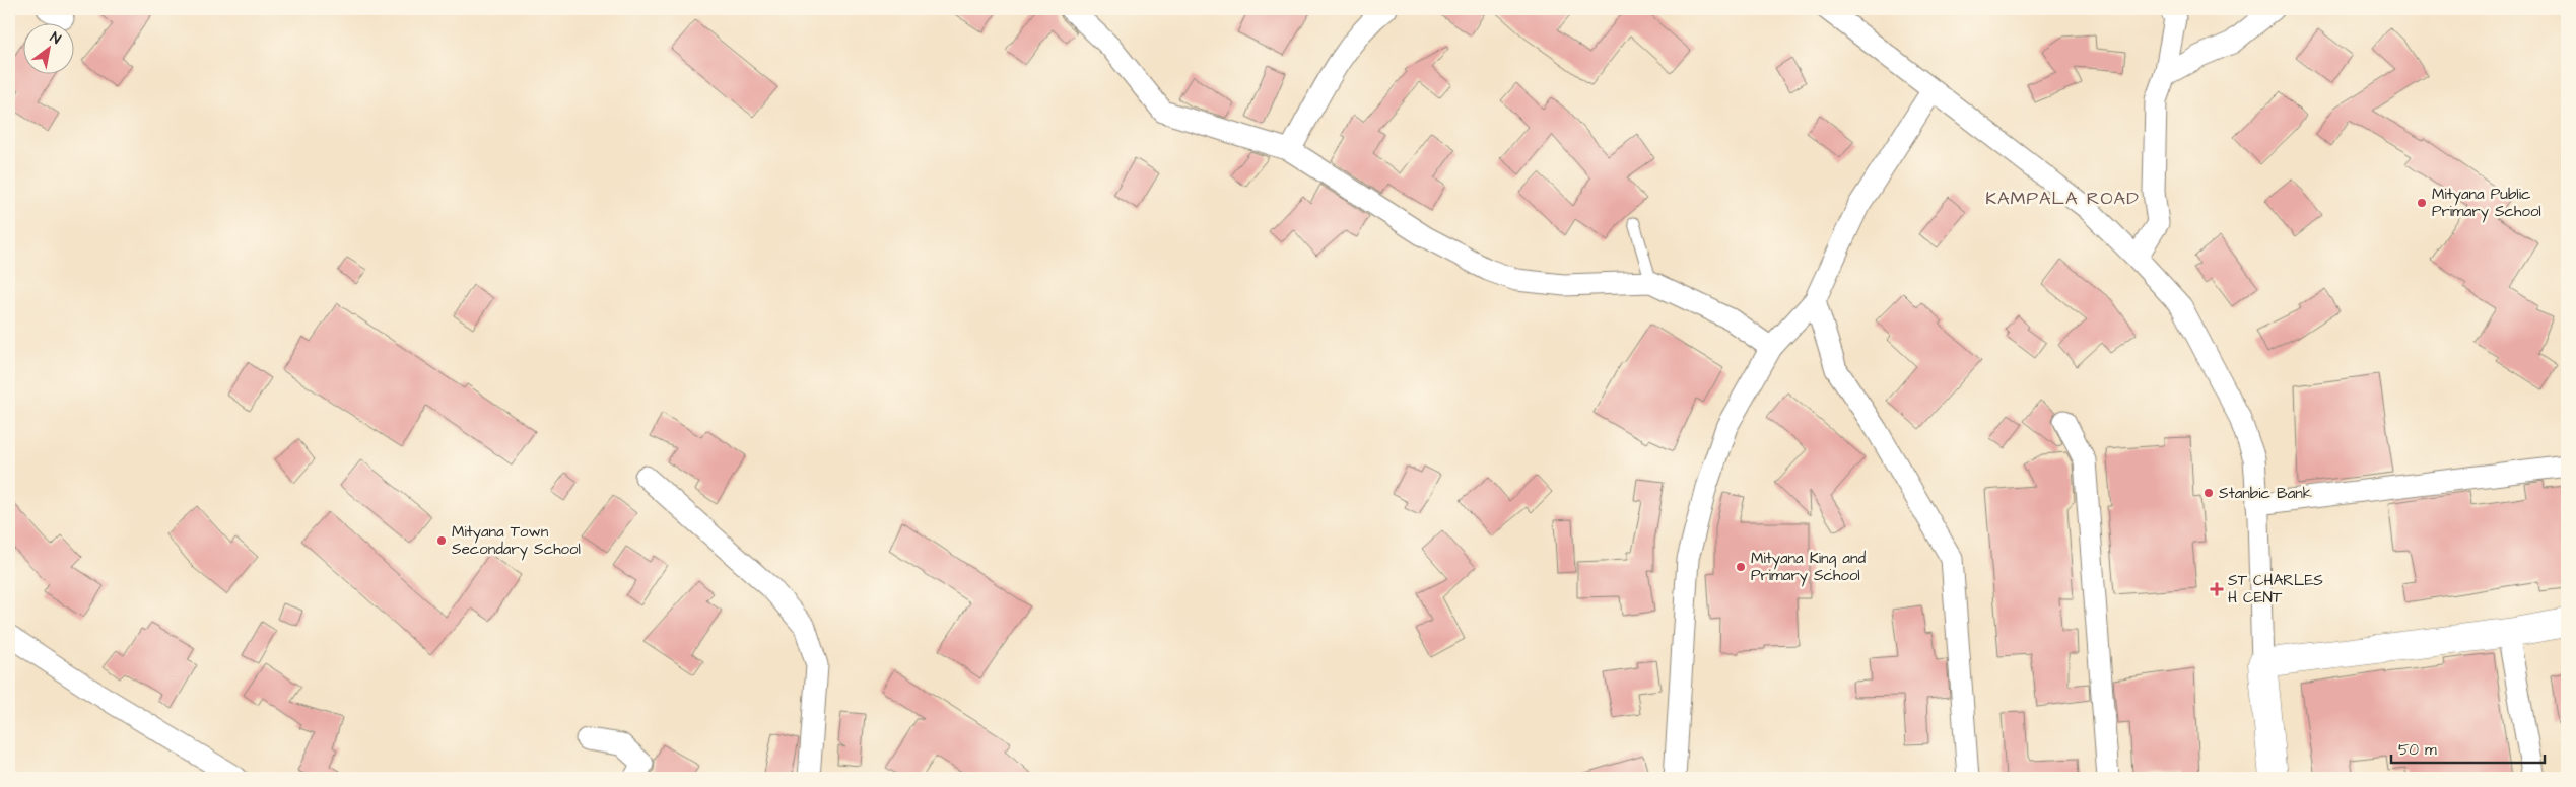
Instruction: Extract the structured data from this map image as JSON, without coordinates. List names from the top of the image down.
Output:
{
  "districts": ["KAMPALA ROAD"],
  "places": {
    "other": [
      "Mityana Public Primary School",
      "Stanbic Bank",
      "Mityana Town Secondary School",
      "Mityana King and Primary School"
    ],
    "health": ["ST CHARLES H CENT"]
  },
  "scale_bar": "50 m",
  "north": "top right"
}
